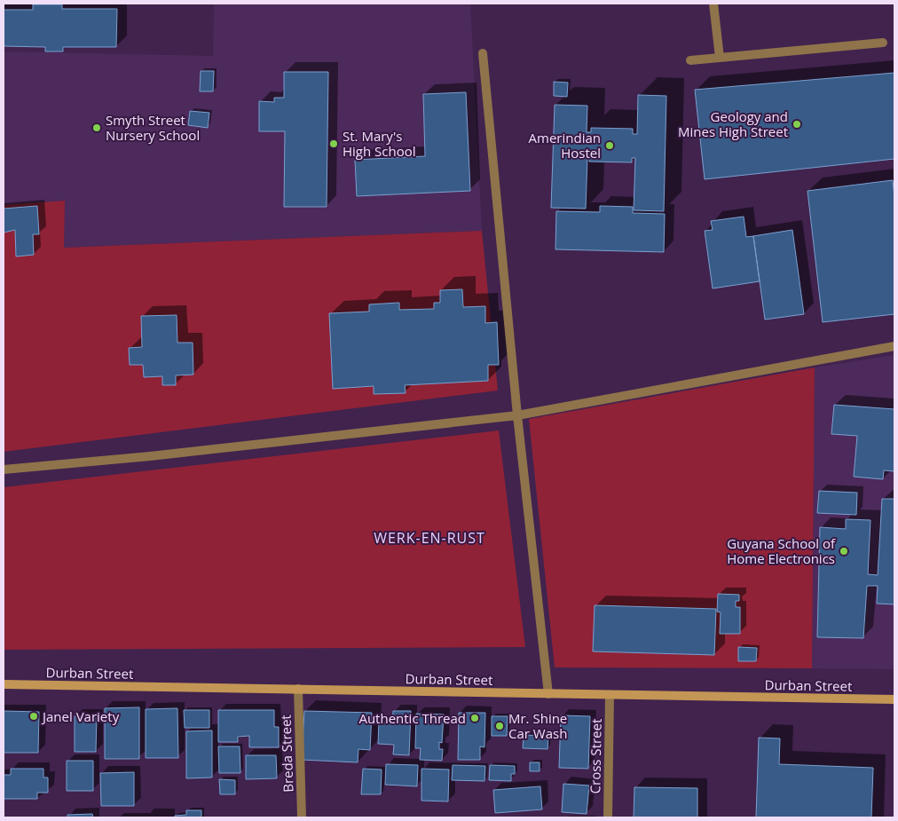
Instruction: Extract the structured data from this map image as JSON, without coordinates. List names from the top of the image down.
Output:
{
  "streets": {
    "street": ["Durban Street", "Breda Street", "Cross Street"]
  },
  "crossings": [
    ["Durban Street", "Breda Street"],
    ["Durban Street", "Cross Street"]
  ],
  "districts": ["WERK-EN-RUST"],
  "places": [
    "Geology and Mines High Street",
    "Smyth Street Nursery School",
    "St. Mary's High School",
    "Amerindian Hostel",
    "Guyana School of Home Electronics",
    "Janel Variety",
    "Authentic Thread",
    "Mr. Shine Car Wash"
  ]
}
